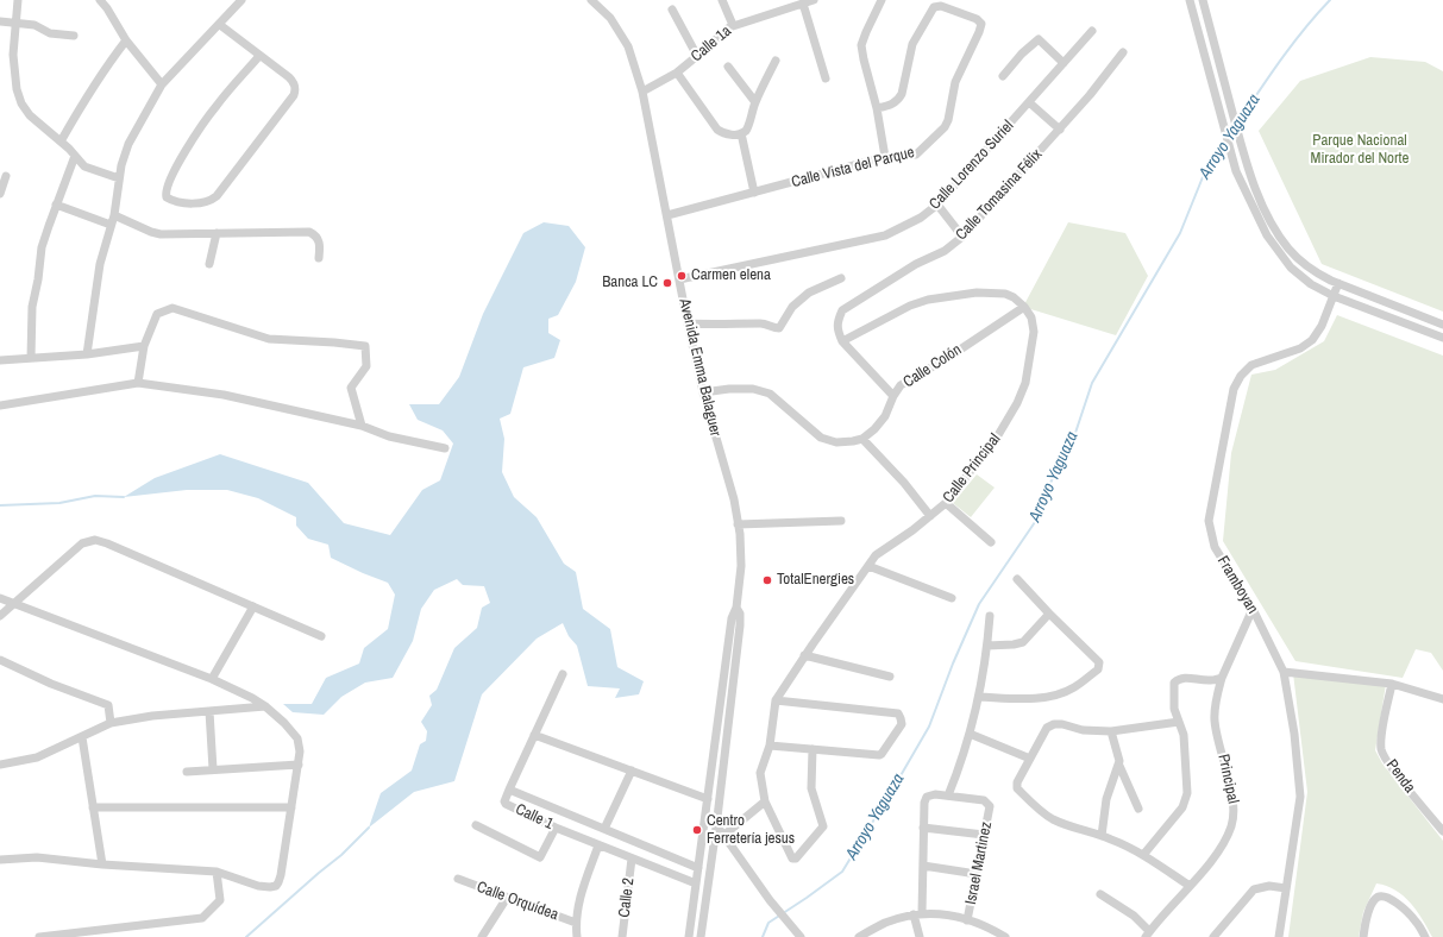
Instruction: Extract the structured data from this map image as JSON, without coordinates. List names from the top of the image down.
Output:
{
  "streets": {
    "street": [
      "Calle 1a",
      "Calle Lorenzo Suriel",
      "Calle Vista del Parque",
      "Calle Tomasina Félix",
      "Calle Colón",
      "Avenida Emma Balaguer",
      "Calle Principal",
      "Framboyan",
      "Penda",
      "Principal",
      "Calle 1",
      "Israel Martinez",
      "Calle 2",
      "Calle Orquídea"
    ]
  },
  "crossings": [
    ["Calle 1a", "Avenida Emma Balaguer"],
    ["Calle Lorenzo Suriel", "Avenida Emma Balaguer"],
    ["Calle Vista del Parque", "Avenida Emma Balaguer"],
    ["Calle Colón", "Calle Principal"],
    ["Avenida Emma Balaguer", "Calle 1"],
    ["Framboyan", "Principal"],
    ["Calle 1", "Calle 2"]
  ],
  "water": ["Arroyo Yaguaza"],
  "parks": ["Parque Nacional Mirador del Norte"],
  "places": [
    "Carmen elena",
    "Banca LC",
    "TotalEnergies",
    "Centro Ferretería jesus"
  ]
}
